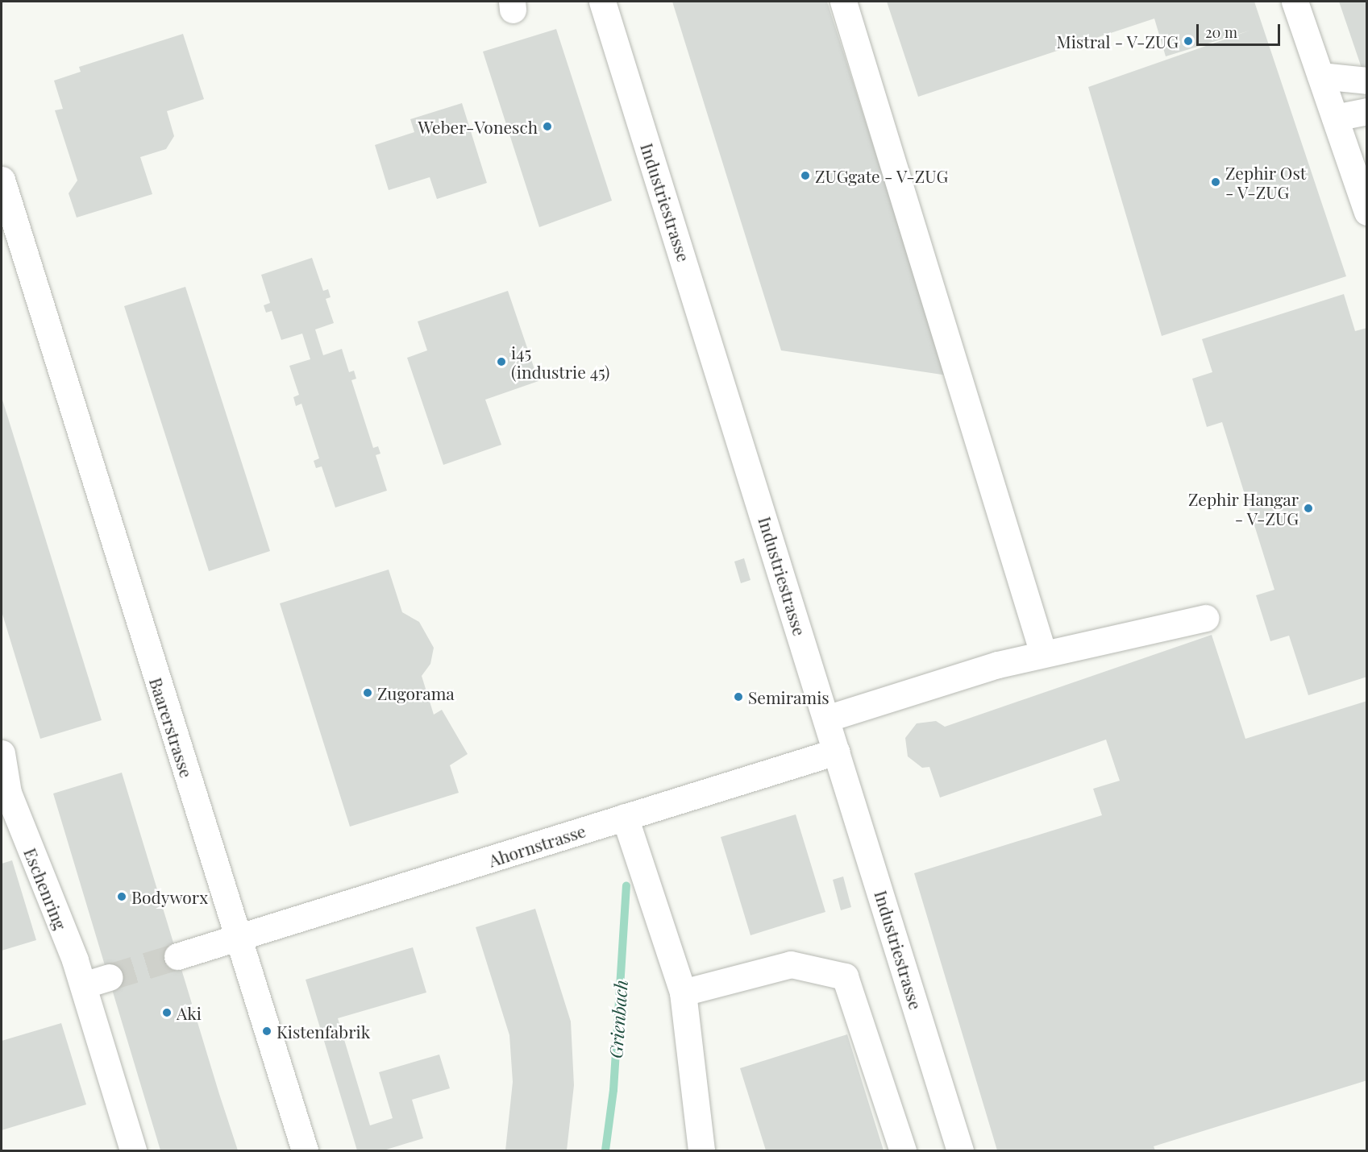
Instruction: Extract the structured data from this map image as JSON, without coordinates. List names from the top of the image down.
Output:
{
  "streets": {
    "street": [
      "Industriestrasse",
      "Baarerstrasse",
      "Ahornstrasse",
      "Eschenring"
    ]
  },
  "crossings": [
    ["Industriestrasse", "Ahornstrasse"],
    ["Baarerstrasse", "Ahornstrasse"]
  ],
  "water": ["Grienbach"],
  "places": [
    "Mistral - V-ZUG",
    "Weber-Vonesch",
    "ZUGgate - V-ZUG",
    "Zephir Ost - V-ZUG",
    "i45 (industrie 45)",
    "Zephir Hangar - V-ZUG",
    "Zugorama",
    "Semiramis",
    "Bodyworx",
    "Aki",
    "Kistenfabrik"
  ],
  "scale_bar": "20 m"
}
